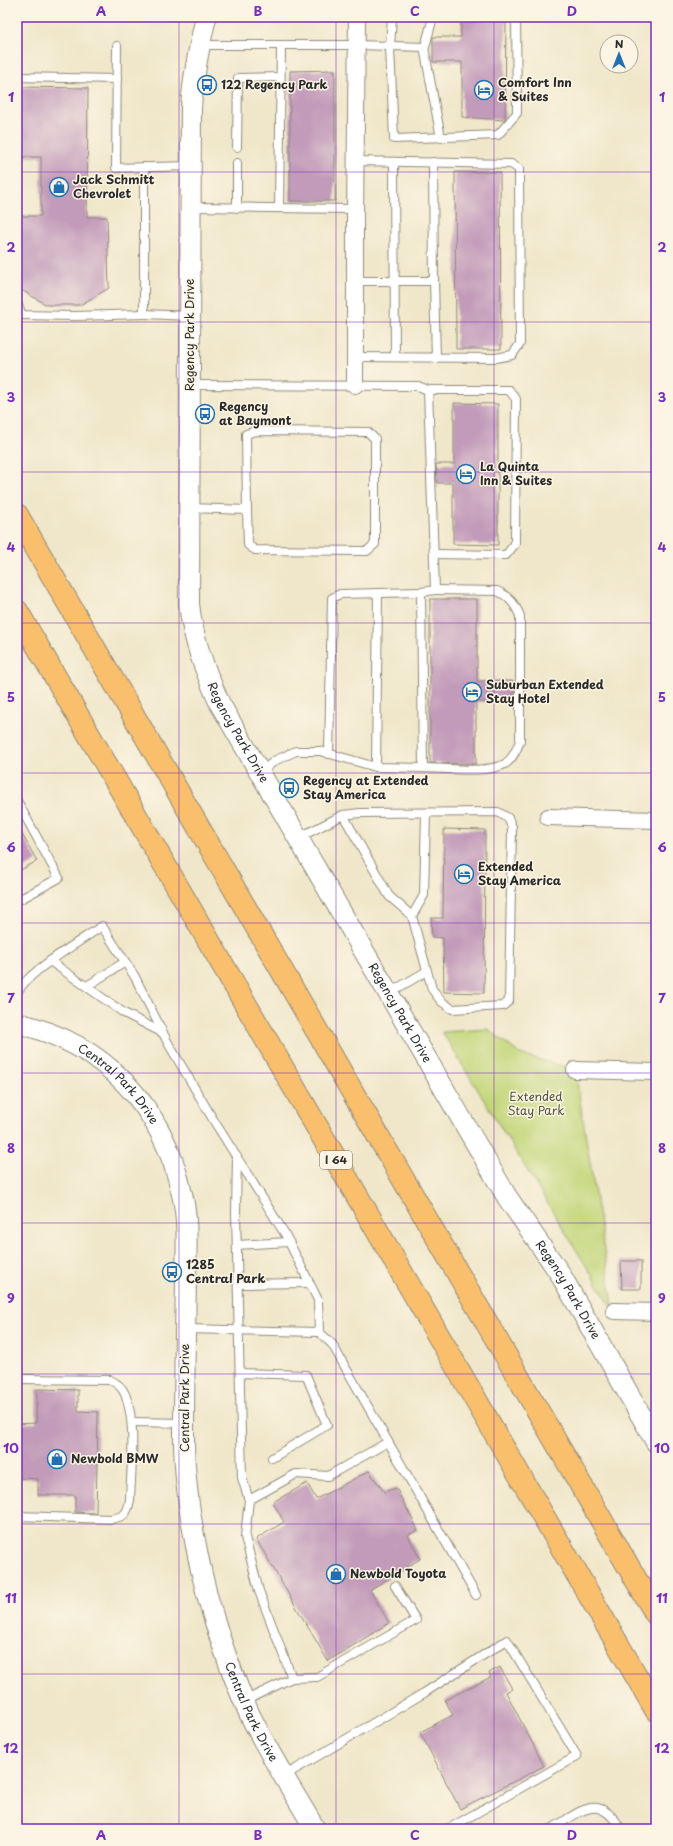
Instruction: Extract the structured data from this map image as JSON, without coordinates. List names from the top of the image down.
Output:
{
  "streets": {
    "highway": ["I 64"],
    "street": ["Regency Park Drive", "Central Park Drive"]
  },
  "parks": ["Extended Stay Park"],
  "places": {
    "bus stop": [
      "122 Regency Park",
      "Regency at Baymont",
      "Regency at Extended Stay America",
      "1285 Central Park"
    ],
    "hotel": [
      "Comfort Inn & Suites",
      "La Quinta Inn & Suites",
      "Suburban Extended Stay Hotel",
      "Extended Stay America"
    ],
    "shop": ["Jack Schmitt Chevrolet", "Newbold BMW", "Newbold Toyota"]
  },
  "north": "top",
  "grid": {
    "columns": [
      "A",
      "B",
      "C",
      "D"
    ],
    "rows": [
      "1",
      "2",
      "3",
      "4",
      "5",
      "6",
      "7",
      "8",
      "9",
      "10",
      "11",
      "12"
    ]
  }
}
